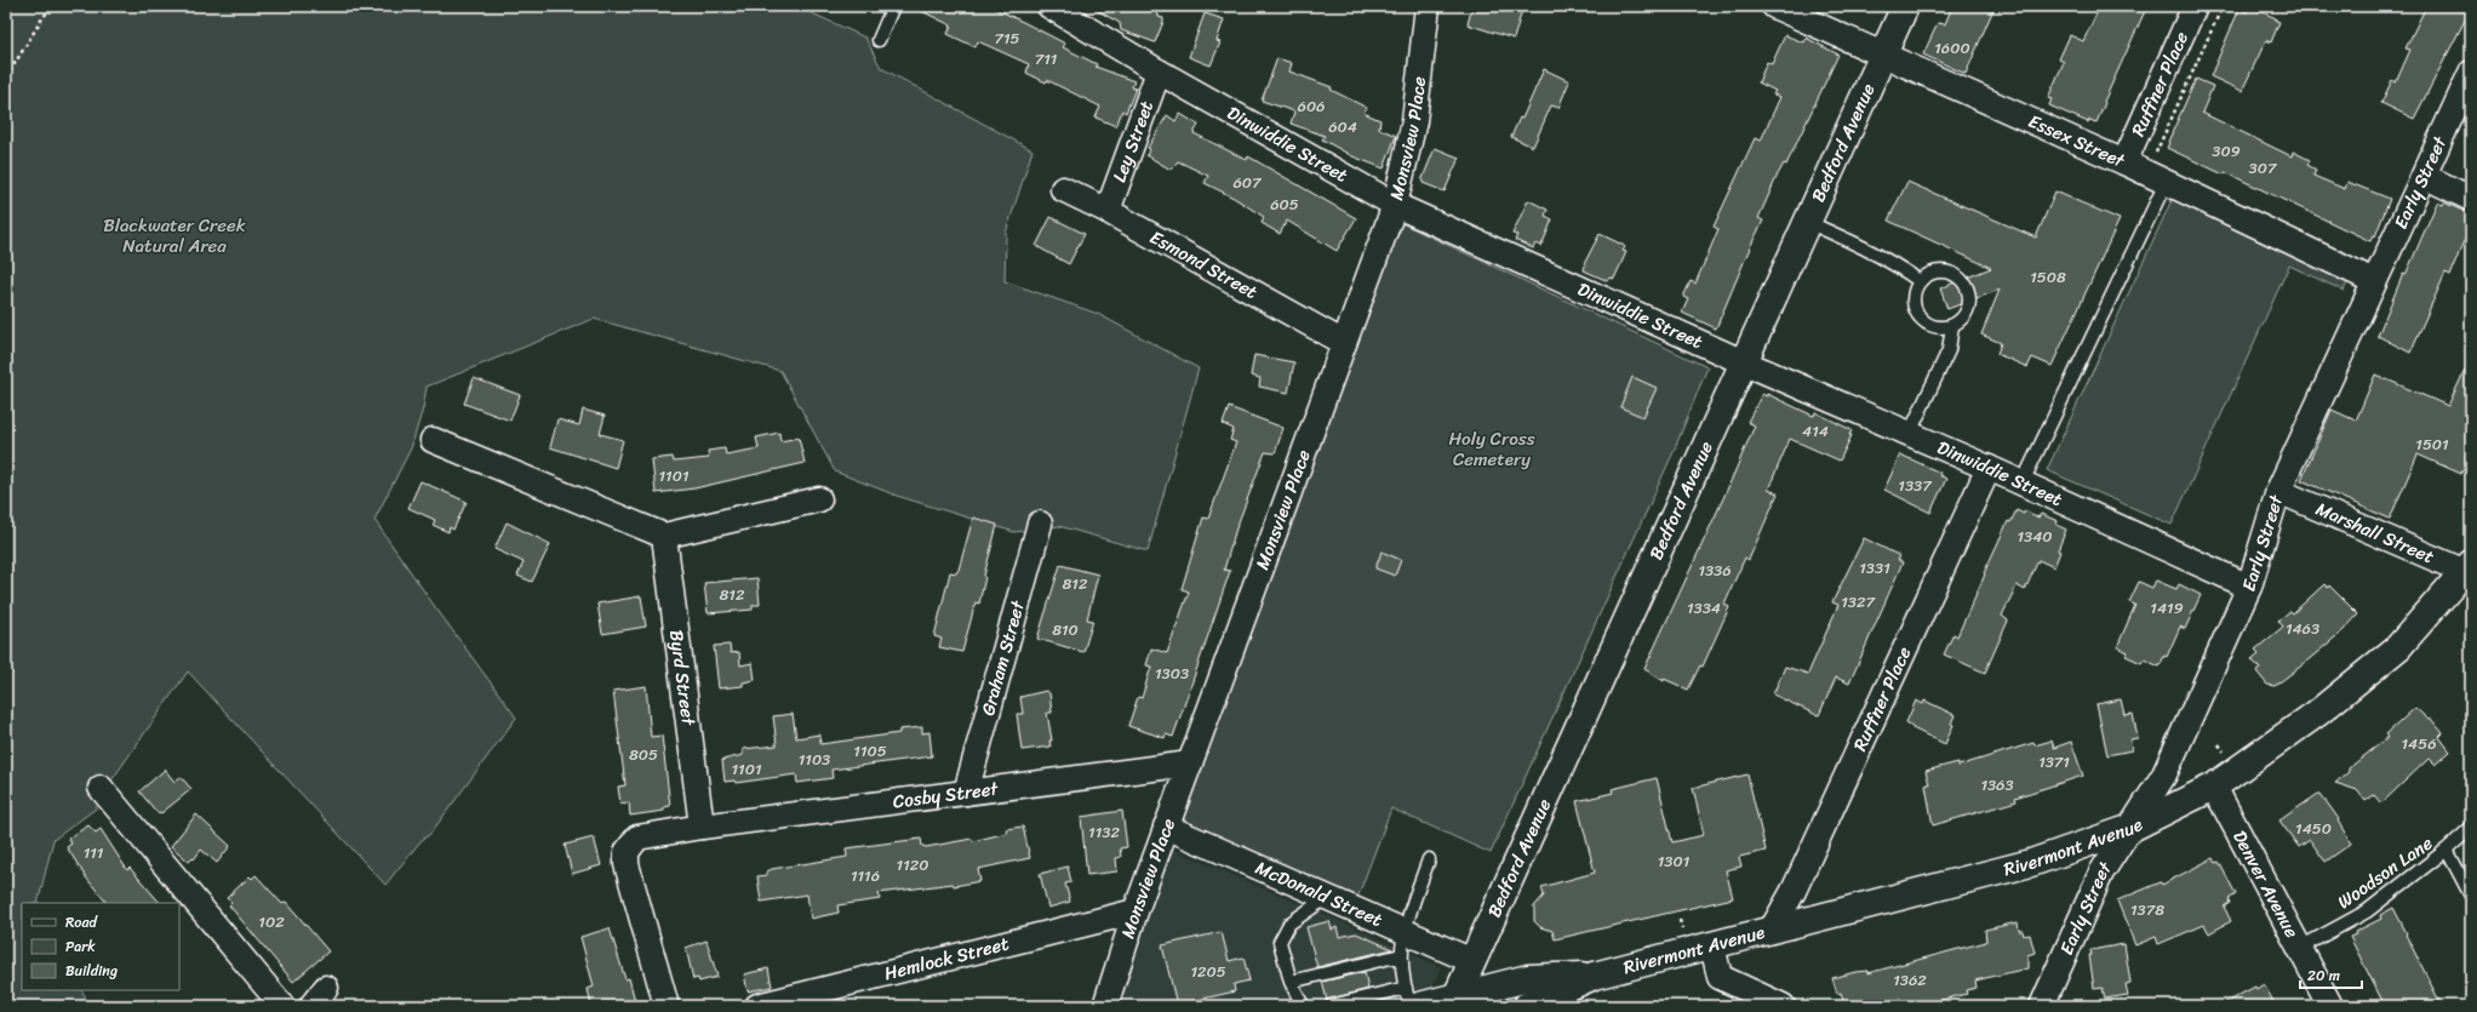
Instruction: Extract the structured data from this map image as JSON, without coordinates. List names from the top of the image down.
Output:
{
  "streets": {
    "main road": ["Bedford Avenue", "Rivermont Avenue"],
    "street": [
      "Ruffner Place",
      "Monsview Place",
      "Essex Street",
      "Ley Street",
      "Dinwiddie Street",
      "Early Street",
      "Esmond Street",
      "Marshall Street",
      "Graham Street",
      "Byrd Street",
      "Cosby Street",
      "Denver Avenue",
      "McDonald Street",
      "Hemlock Street"
    ],
    "lane": ["Woodson Lane"]
  },
  "crossings": [
    ["Ruffner Place", "Essex Street"],
    ["Ruffner Place", "Dinwiddie Street"],
    ["Ruffner Place", "Rivermont Avenue"],
    ["Monsview Place", "Dinwiddie Street"],
    ["Monsview Place", "Esmond Street"],
    ["Monsview Place", "Cosby Street"],
    ["Monsview Place", "McDonald Street"],
    ["Monsview Place", "Hemlock Street"],
    ["Essex Street", "Bedford Avenue"],
    ["Essex Street", "Early Street"],
    ["Ley Street", "Dinwiddie Street"],
    ["Ley Street", "Esmond Street"],
    ["Bedford Avenue", "Dinwiddie Street"],
    ["Bedford Avenue", "Rivermont Avenue"],
    ["Bedford Avenue", "McDonald Street"],
    ["Dinwiddie Street", "Early Street"],
    ["Early Street", "Marshall Street"],
    ["Early Street", "Rivermont Avenue"],
    ["Marshall Street", "Rivermont Avenue"],
    ["Graham Street", "Cosby Street"],
    ["Byrd Street", "Cosby Street"],
    ["Rivermont Avenue", "Denver Avenue"],
    ["Woodson Lane", "Denver Avenue"]
  ],
  "parks": ["Blackwater Creek Natural Area", "Holy Cross Cemetery"],
  "house_numbers": [
    "715",
    "1600",
    "711",
    "606",
    "604",
    "309",
    "307",
    "607",
    "605",
    "1508",
    "414",
    "1501",
    "1101",
    "1337",
    "1340",
    "1331",
    "1336",
    "812",
    "812",
    "1327",
    "1334",
    "1419",
    "1463",
    "810",
    "1303",
    "1456",
    "1105",
    "805",
    "1103",
    "1371",
    "1101",
    "1363",
    "1450",
    "1132",
    "111",
    "1301",
    "1120",
    "1116",
    "1378",
    "102",
    "1205",
    "1362"
  ],
  "legend": ["Road", "Park", "Building"],
  "scale_bar": "20 m"
}
